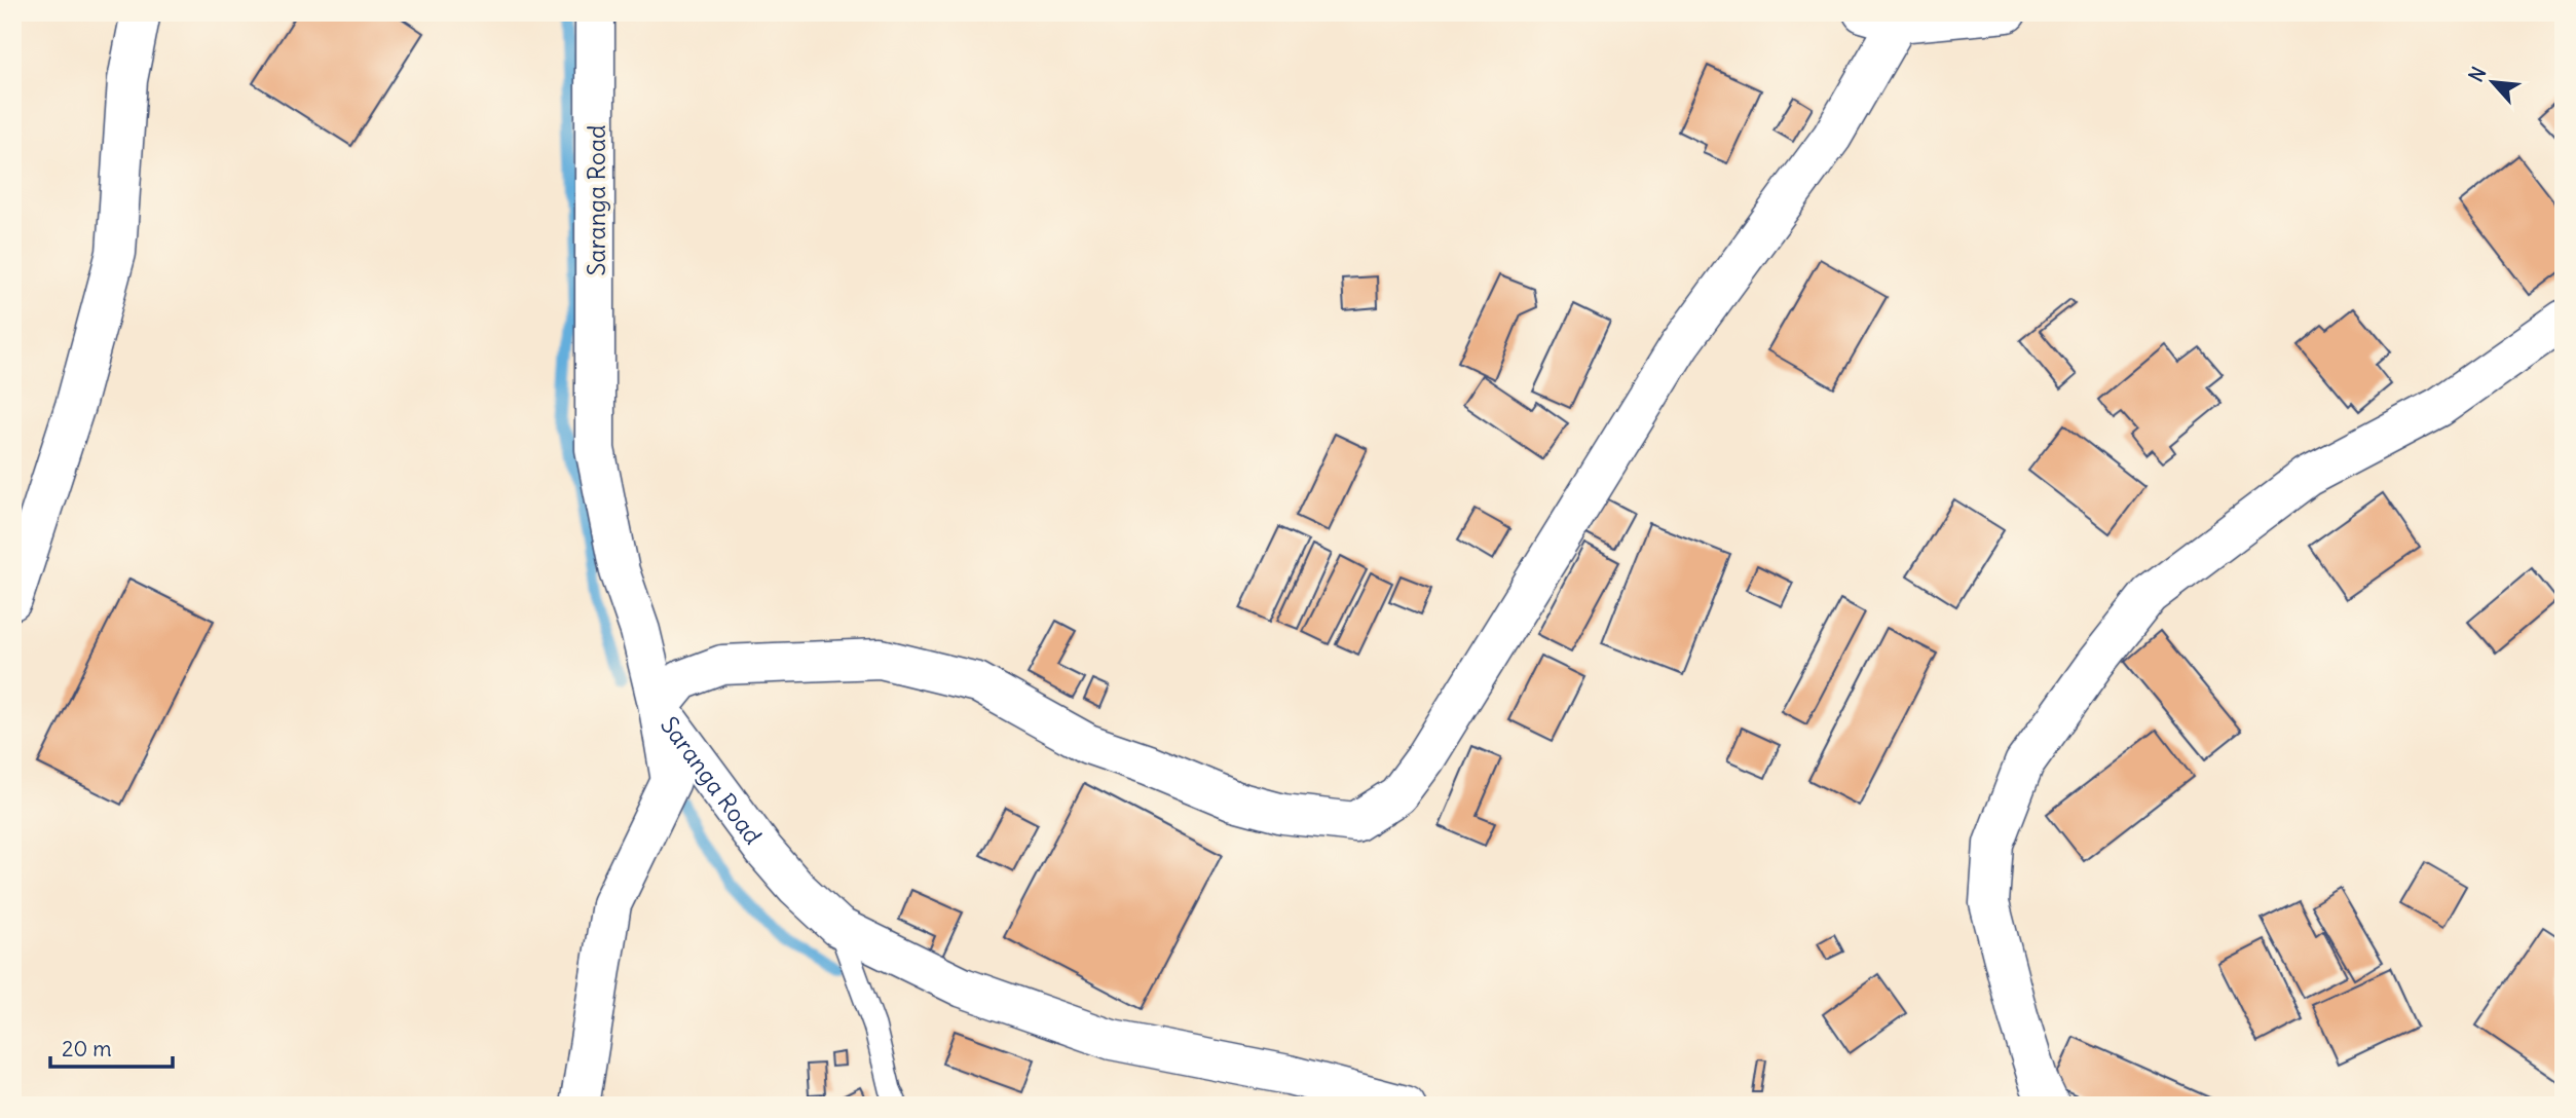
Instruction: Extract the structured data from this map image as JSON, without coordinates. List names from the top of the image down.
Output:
{
  "streets": {
    "street": ["Saranga Road"]
  },
  "scale_bar": "20 m",
  "north": "top left"
}
